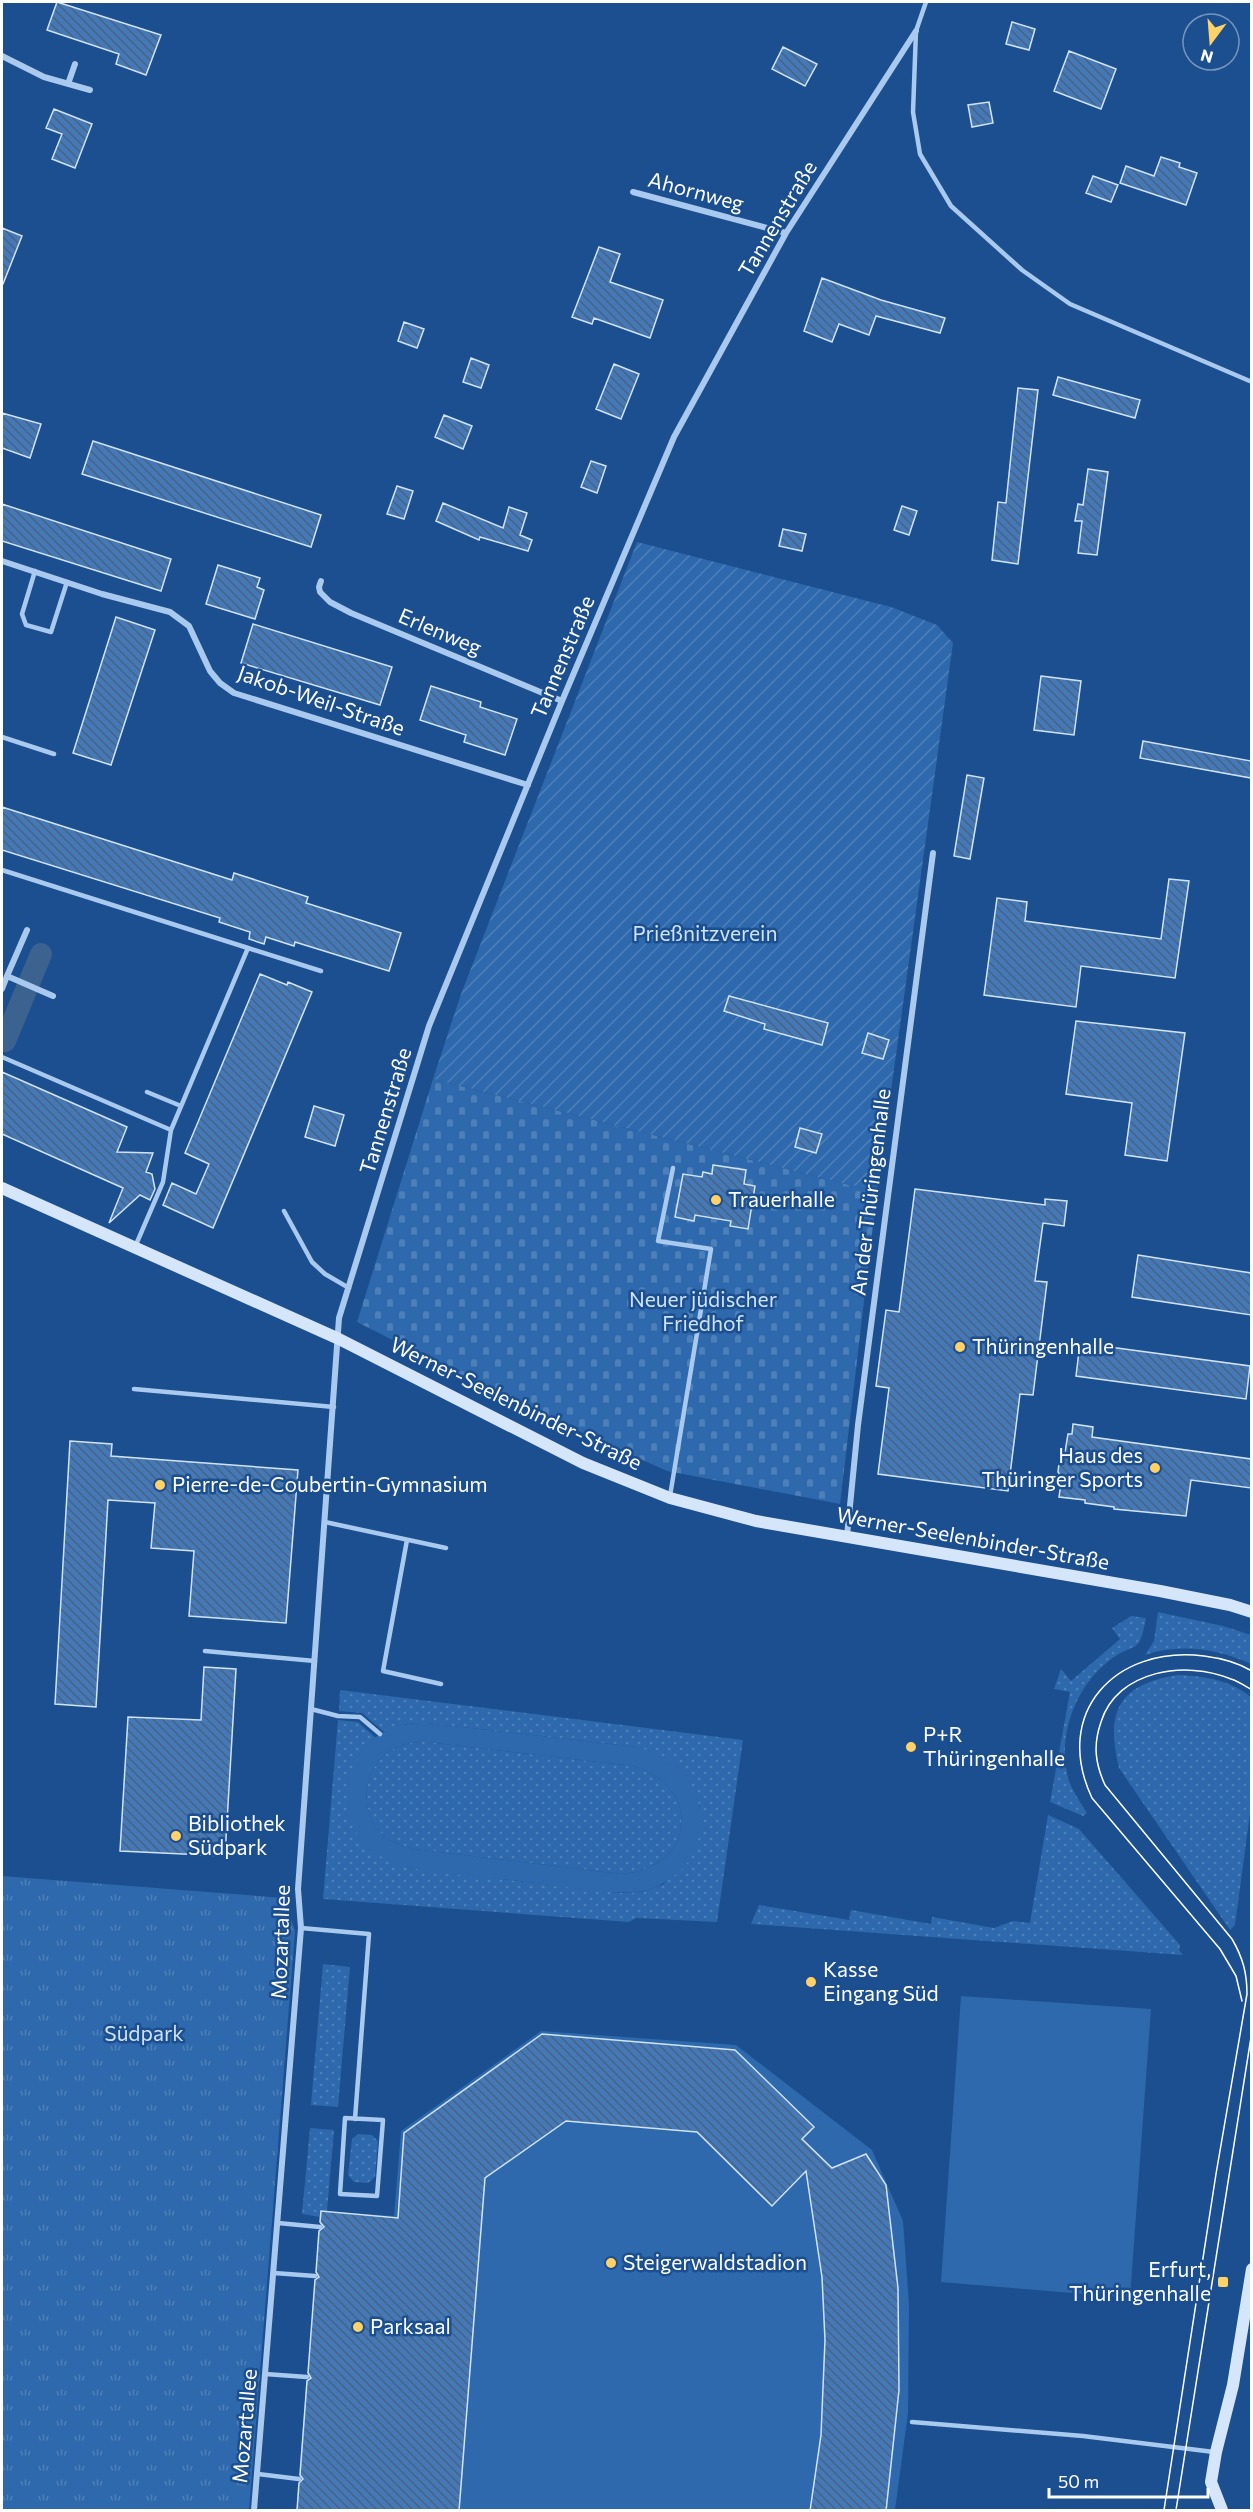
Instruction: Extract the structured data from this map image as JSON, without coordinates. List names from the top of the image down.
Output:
{
  "streets": {
    "street": [
      "Ahornweg",
      "Tannenstraße",
      "Erlenweg",
      "Jakob-Weil-Straße",
      "An der Thüringenhalle",
      "Werner-Seelenbinder-Straße",
      "Mozartallee"
    ]
  },
  "crossings": [
    ["Ahornweg", "Tannenstraße"],
    ["Tannenstraße", "Erlenweg"],
    ["Tannenstraße", "Jakob-Weil-Straße"],
    ["Tannenstraße", "Werner-Seelenbinder-Straße"],
    ["Tannenstraße", "Mozartallee"],
    ["An der Thüringenhalle", "Werner-Seelenbinder-Straße"],
    ["Werner-Seelenbinder-Straße", "Mozartallee"]
  ],
  "parks": ["Prießnitzverein", "Neuer jüdischer Friedhof", "Südpark"],
  "places": {
    "other": [
      "Trauerhalle",
      "Thüringenhalle",
      "Haus des Thüringer Sports",
      "Pierre-de-Coubertin-Gymnasium",
      "P+R Thüringenhalle",
      "Bibliothek Südpark",
      "Kasse Eingang Süd",
      "Steigerwaldstadion",
      "Parksaal"
    ],
    "transit": ["Erfurt, Thüringenhalle"]
  },
  "scale_bar": "50 m",
  "north": "bottom"
}
